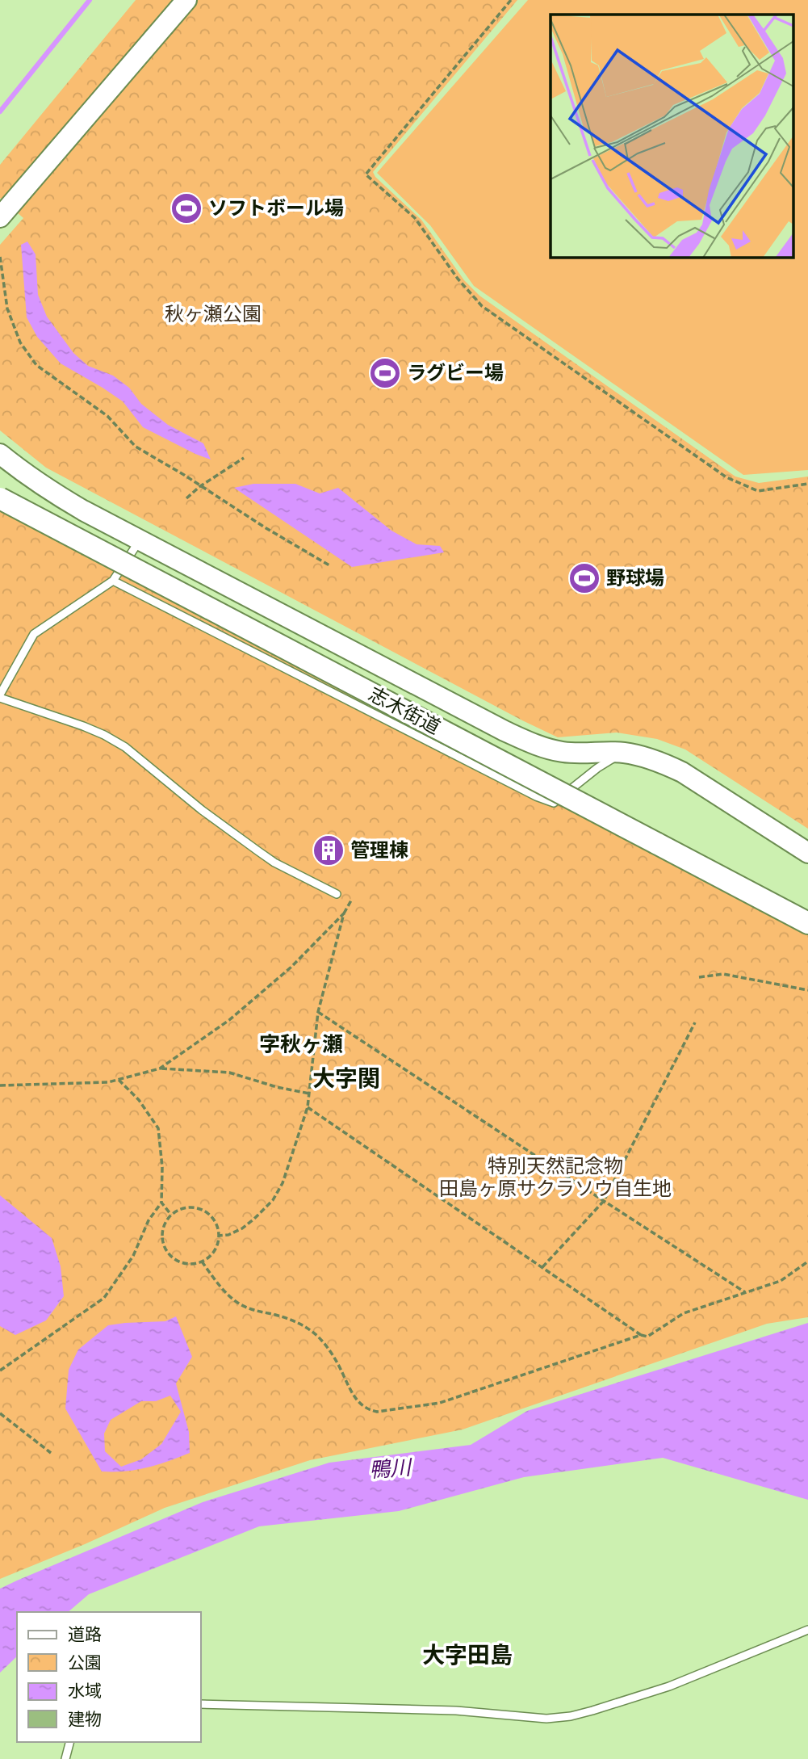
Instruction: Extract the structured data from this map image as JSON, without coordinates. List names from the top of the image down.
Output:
{
  "streets": {
    "main road": ["志木街道"]
  },
  "districts": ["字秋ヶ瀬", "大字関", "大字田島"],
  "water": ["鴨川"],
  "parks": ["秋ヶ瀬公園", "特別天然記念物 田島ヶ原サクラソウ自生地"],
  "places": {
    "sports": ["ソフトボール場", "ラグビー場", "野球場"],
    "building": ["管理棟"]
  },
  "legend": [
    "道路",
    "公園",
    "水域",
    "建物"
  ]
}
